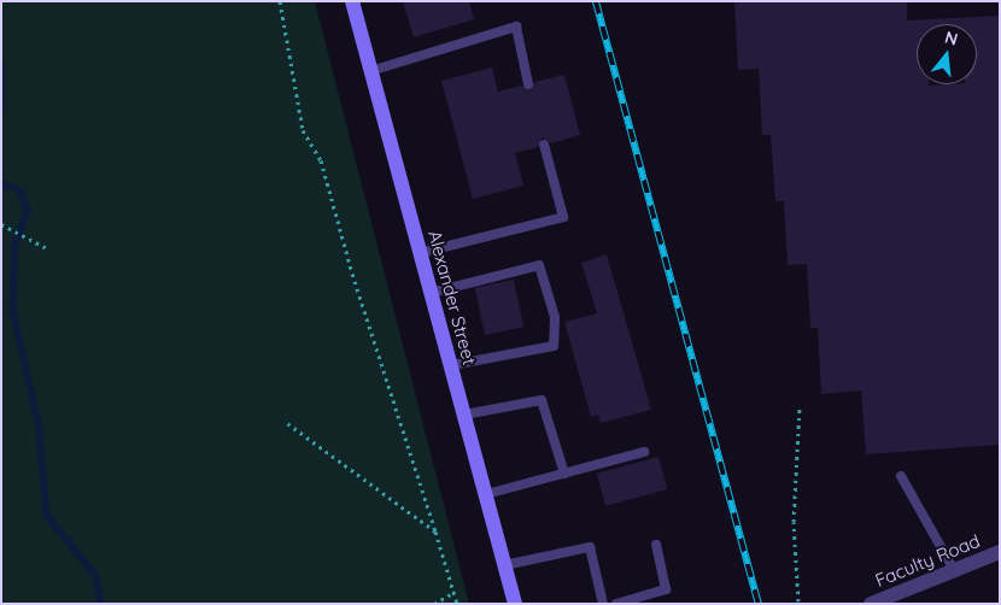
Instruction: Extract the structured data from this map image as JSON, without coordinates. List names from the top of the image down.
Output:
{
  "streets": {
    "main road": ["Alexander Street"],
    "street": ["Faculty Road"]
  },
  "north": "top"
}
